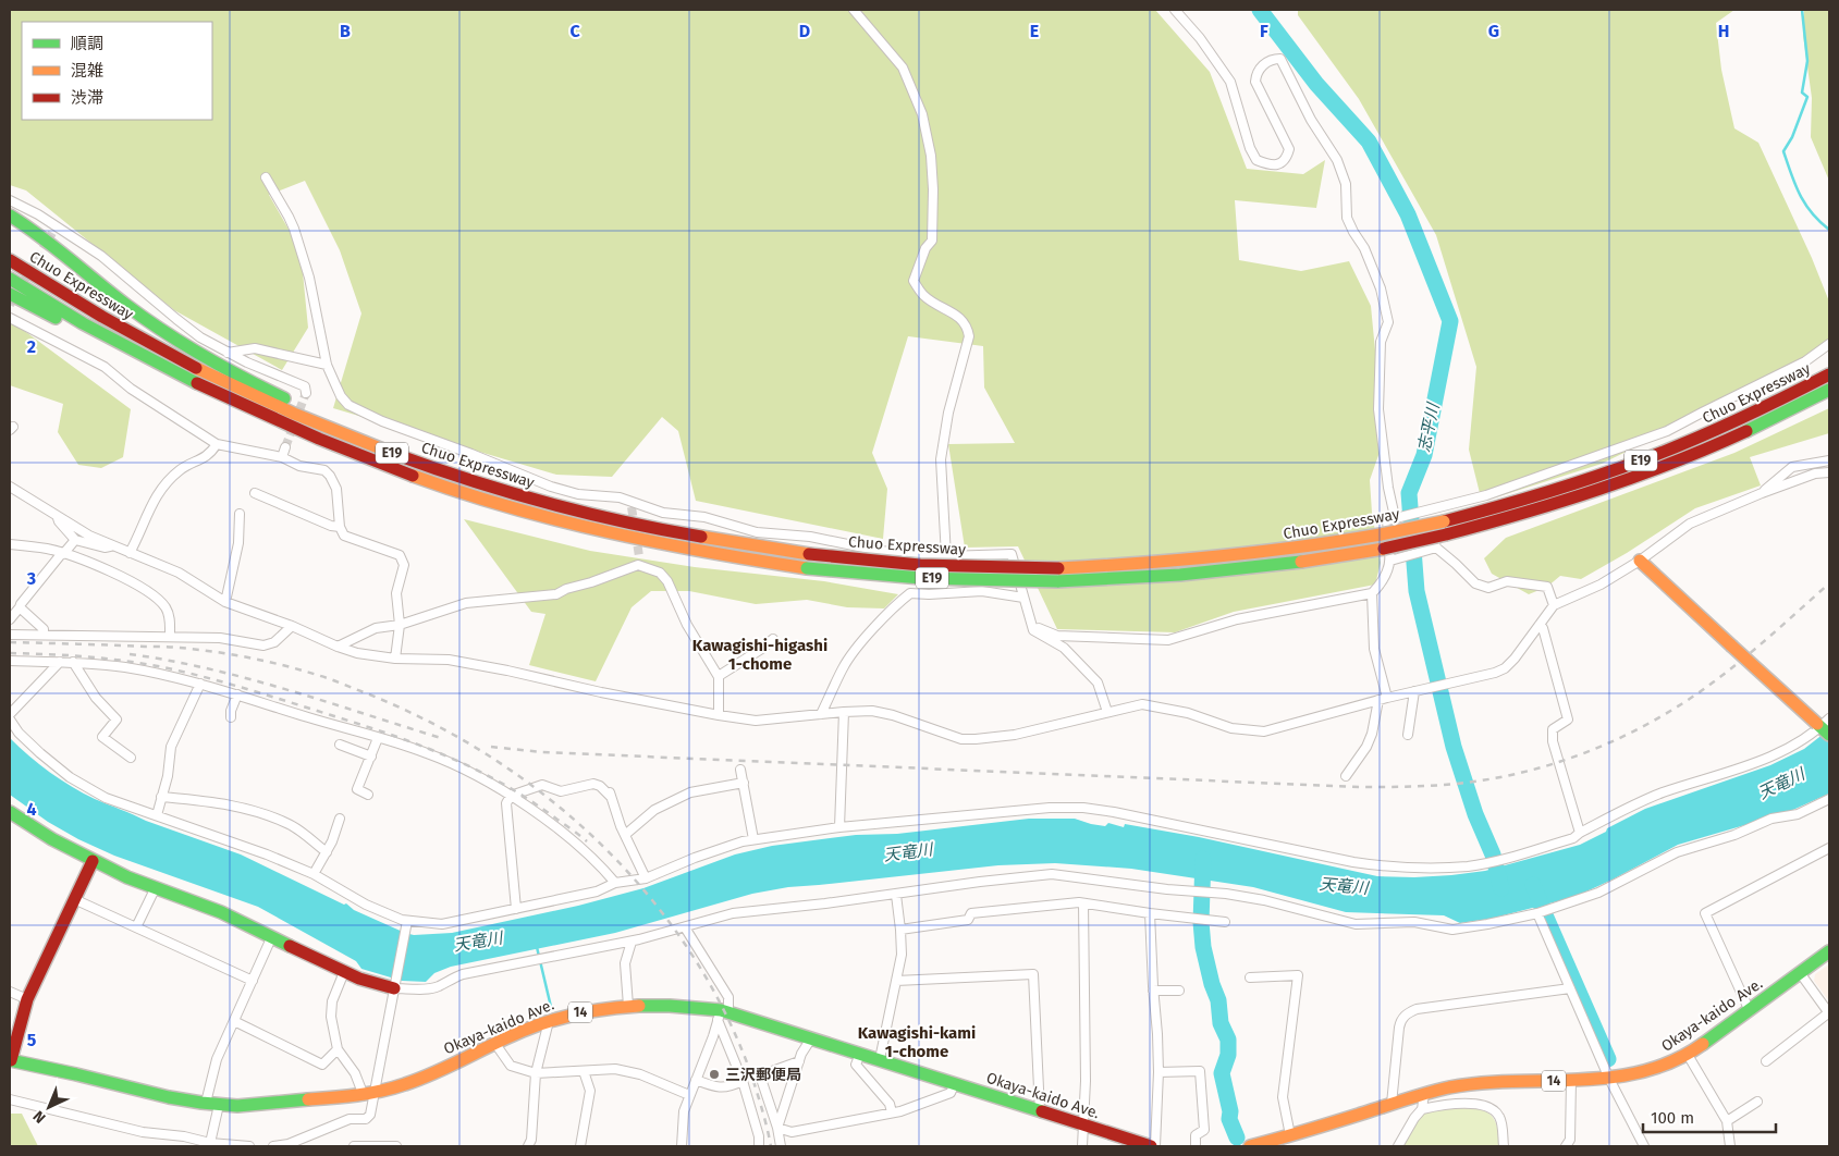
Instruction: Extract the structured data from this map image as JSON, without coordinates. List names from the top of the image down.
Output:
{
  "streets": {
    "main road": [
      "Chuo Expressway",
      "E19",
      "14",
      "Okaya-kaido Ave."
    ]
  },
  "districts": ["Kawagishi-higashi 1-chome", "Kawagishi-kami 1-chome"],
  "water": ["志平川", "天竜川"],
  "places": ["三沢郵便局"],
  "legend": ["順調", "混雑", "渋滞"],
  "scale_bar": "100 m",
  "north": "bottom left",
  "grid": {
    "columns": [
      "B",
      "C",
      "D",
      "E",
      "F",
      "G",
      "H"
    ],
    "rows": [
      "2",
      "3",
      "4",
      "5"
    ]
  }
}
